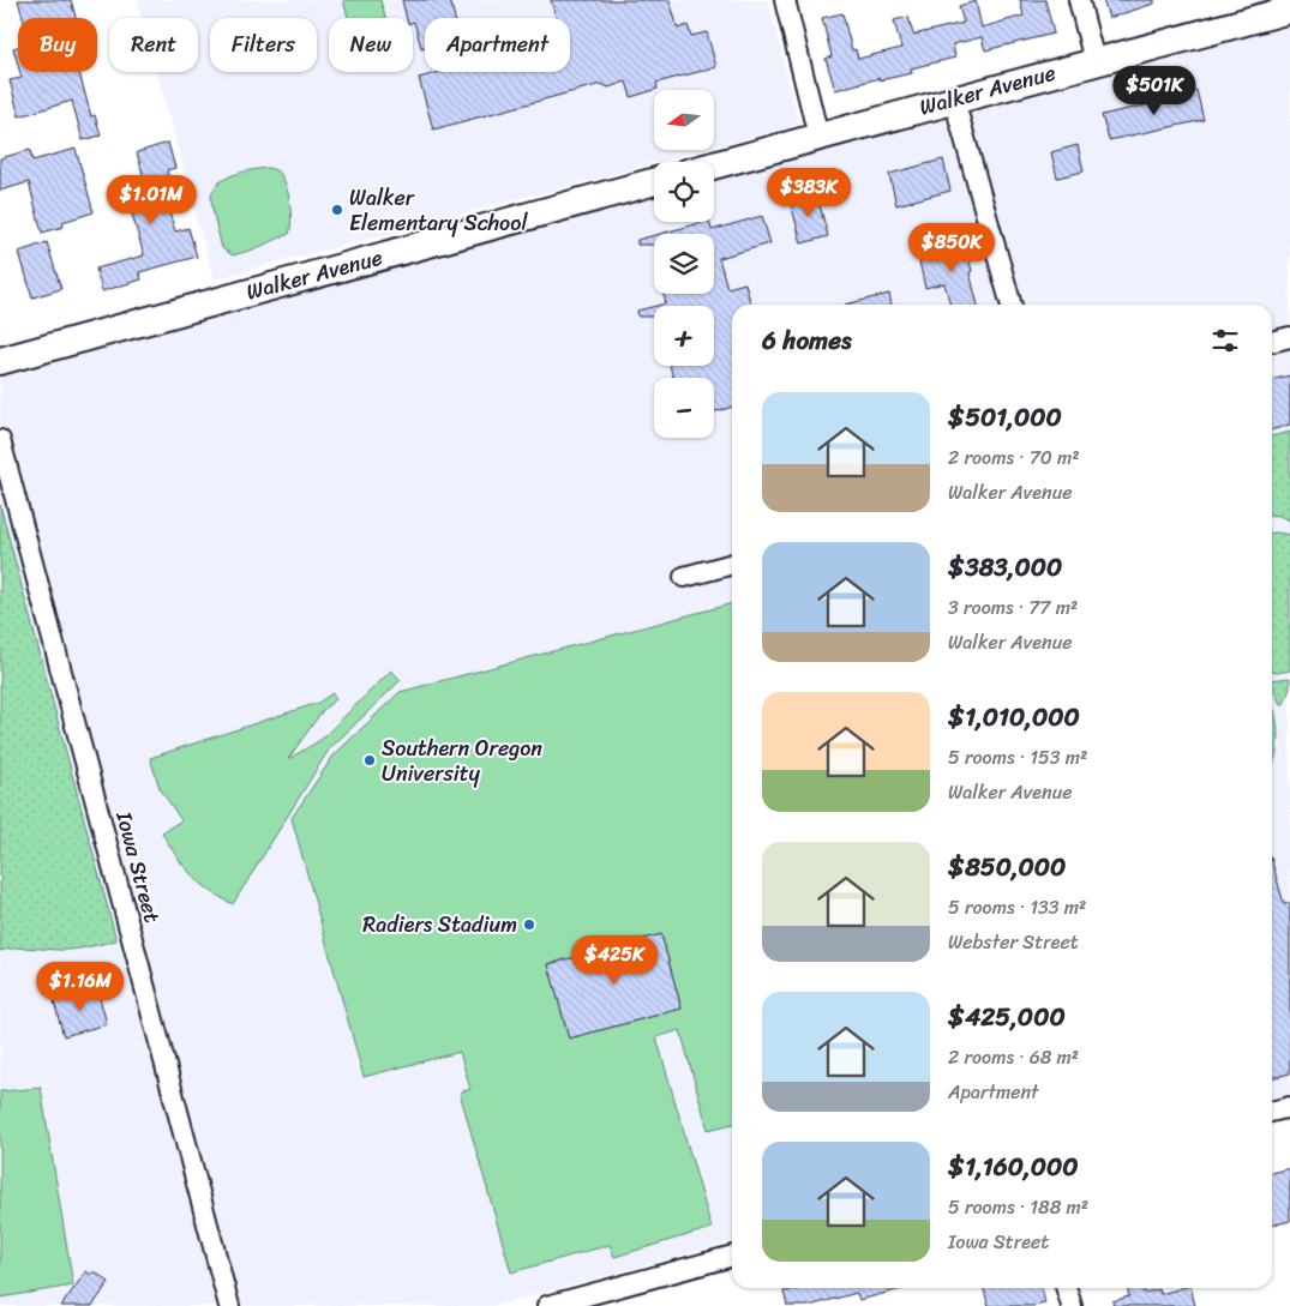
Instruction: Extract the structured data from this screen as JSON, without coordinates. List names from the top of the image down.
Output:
{
  "streets": {
    "street": ["Walker Avenue", "Iowa Street"]
  },
  "places": ["Walker Elementary School", "Southern Oregon University", "Radiers Stadium"],
  "north": "left",
  "page": {
    "chip": [
      "Buy",
      "Rent",
      "Filters",
      "New",
      "Apartment"
    ],
    "price": [
      "$501K",
      "$383K",
      "$1.01M",
      "$850K",
      "$425K",
      "$1.16M"
    ],
    "map_buttons": ["+", "−"],
    "heading": "6 homes",
    "list": [
      {
        "name": "$501,000",
        "note": "2 rooms · 70 m² · Walker Avenue"
      },
      {
        "name": "$383,000",
        "note": "3 rooms · 77 m² · Walker Avenue"
      },
      {
        "name": "$1,010,000",
        "note": "5 rooms · 153 m² · Walker Avenue"
      },
      {
        "name": "$850,000",
        "note": "5 rooms · 133 m² · Webster Street"
      },
      {
        "name": "$425,000",
        "note": "2 rooms · 68 m² · Apartment"
      },
      {
        "name": "$1,160,000",
        "note": "5 rooms · 188 m² · Iowa Street"
      }
    ]
  }
}
